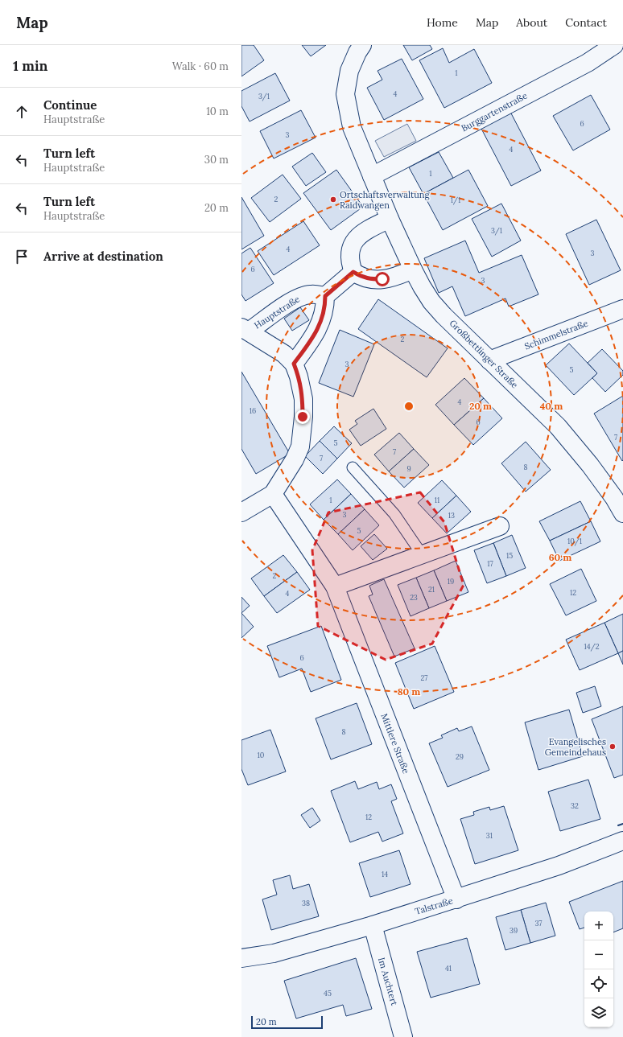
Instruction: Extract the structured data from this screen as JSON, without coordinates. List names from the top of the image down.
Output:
{
  "streets": {
    "street": [
      "Burggartenstraße",
      "Hauptstraße",
      "Schimmelstraße",
      "Großbettlinger Straße",
      "Mittlere Straße",
      "Talstraße",
      "Im Auchtert"
    ]
  },
  "crossings": [
    ["Burggartenstraße", "Großbettlinger Straße"],
    ["Schimmelstraße", "Großbettlinger Straße"],
    ["Mittlere Straße", "Talstraße"],
    ["Talstraße", "Im Auchtert"]
  ],
  "places": ["Ortschaftsverwaltung Raidwangen", "Evangelisches Gemeindehaus"],
  "house_numbers": [
    "1",
    "4",
    "3/1",
    "6",
    "3",
    "4",
    "1",
    "2",
    "1/1",
    "3/1",
    "4",
    "3",
    "6",
    "3",
    "2",
    "3",
    "5",
    "4",
    "16",
    "6",
    "7",
    "5",
    "7",
    "7",
    "8",
    "9",
    "1",
    "11",
    "3",
    "13",
    "5",
    "10/1",
    "15",
    "17",
    "2",
    "19",
    "21",
    "12",
    "4",
    "23",
    "14/2",
    "6",
    "27",
    "8",
    "10",
    "29",
    "32",
    "12",
    "31",
    "14",
    "38",
    "37",
    "39",
    "41",
    "45"
  ],
  "scale_bar": "20 m",
  "page": {
    "header": "Map",
    "nav": [
      "Home",
      "Map",
      "About",
      "Contact"
    ],
    "heading": ["1 min", "Walk · 60 m"],
    "list": [
      ["Continue", "Hauptstraße", "10 m"],
      ["Turn left", "Hauptstraße", "30 m"],
      ["Turn left", "Hauptstraße", "20 m"],
      "Arrive at destination"
    ],
    "map_buttons": ["+", "−"],
    "scale": "20 m"
  },
  "rings": [
    "20 m",
    "40 m",
    "60 m",
    "80 m"
  ]
}
